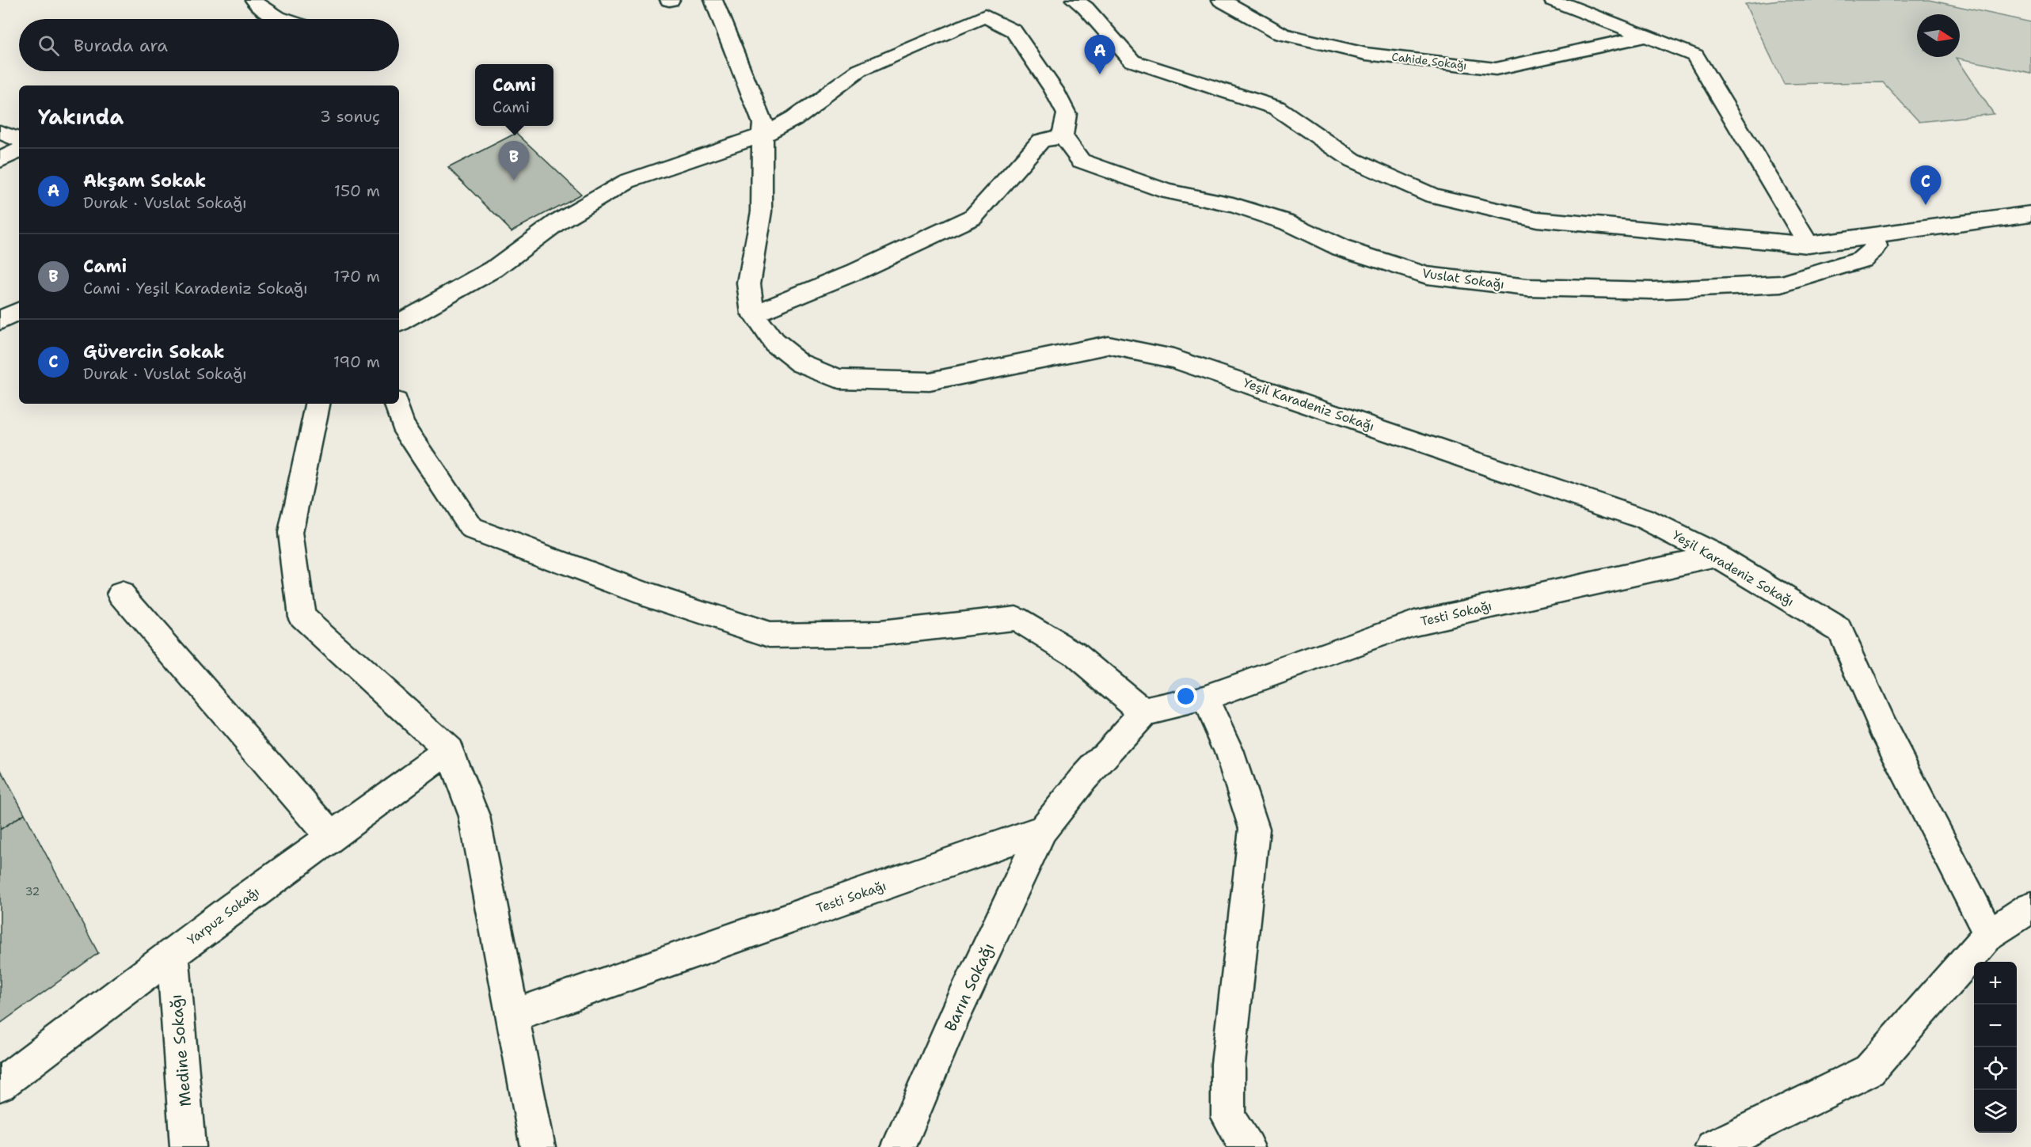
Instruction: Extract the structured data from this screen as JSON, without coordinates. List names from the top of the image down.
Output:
{
  "streets": {
    "street": [
      "Cahide Sokağı",
      "Vuslat Sokağı",
      "Yeşil Karadeniz Sokağı",
      "Testi Sokağı",
      "Yarpuz Sokağı",
      "Barın Sokağı",
      "Medine Sokağı"
    ]
  },
  "crossings": [
    ["Yeşil Karadeniz Sokağı", "Testi Sokağı"],
    ["Testi Sokağı", "Barın Sokağı"],
    ["Yarpuz Sokağı", "Medine Sokağı"]
  ],
  "house_numbers": ["32"],
  "north": "right",
  "page": {
    "search": "Burada ara",
    "pins": ["A", "B", "C"],
    "popup": ["Cami", "Cami"],
    "heading": ["Yakında", "3 sonuç"],
    "list": [
      {
        "mark": "A",
        "name": "Akşam Sokak",
        "note": "Durak · Vuslat Sokağı",
        "value": "150 m"
      },
      {
        "mark": "B",
        "name": "Cami",
        "note": "Cami · Yeşil Karadeniz Sokağı",
        "value": "170 m"
      },
      {
        "mark": "C",
        "name": "Güvercin Sokak",
        "note": "Durak · Vuslat Sokağı",
        "value": "190 m"
      }
    ],
    "map_buttons": ["+", "−"]
  }
}
